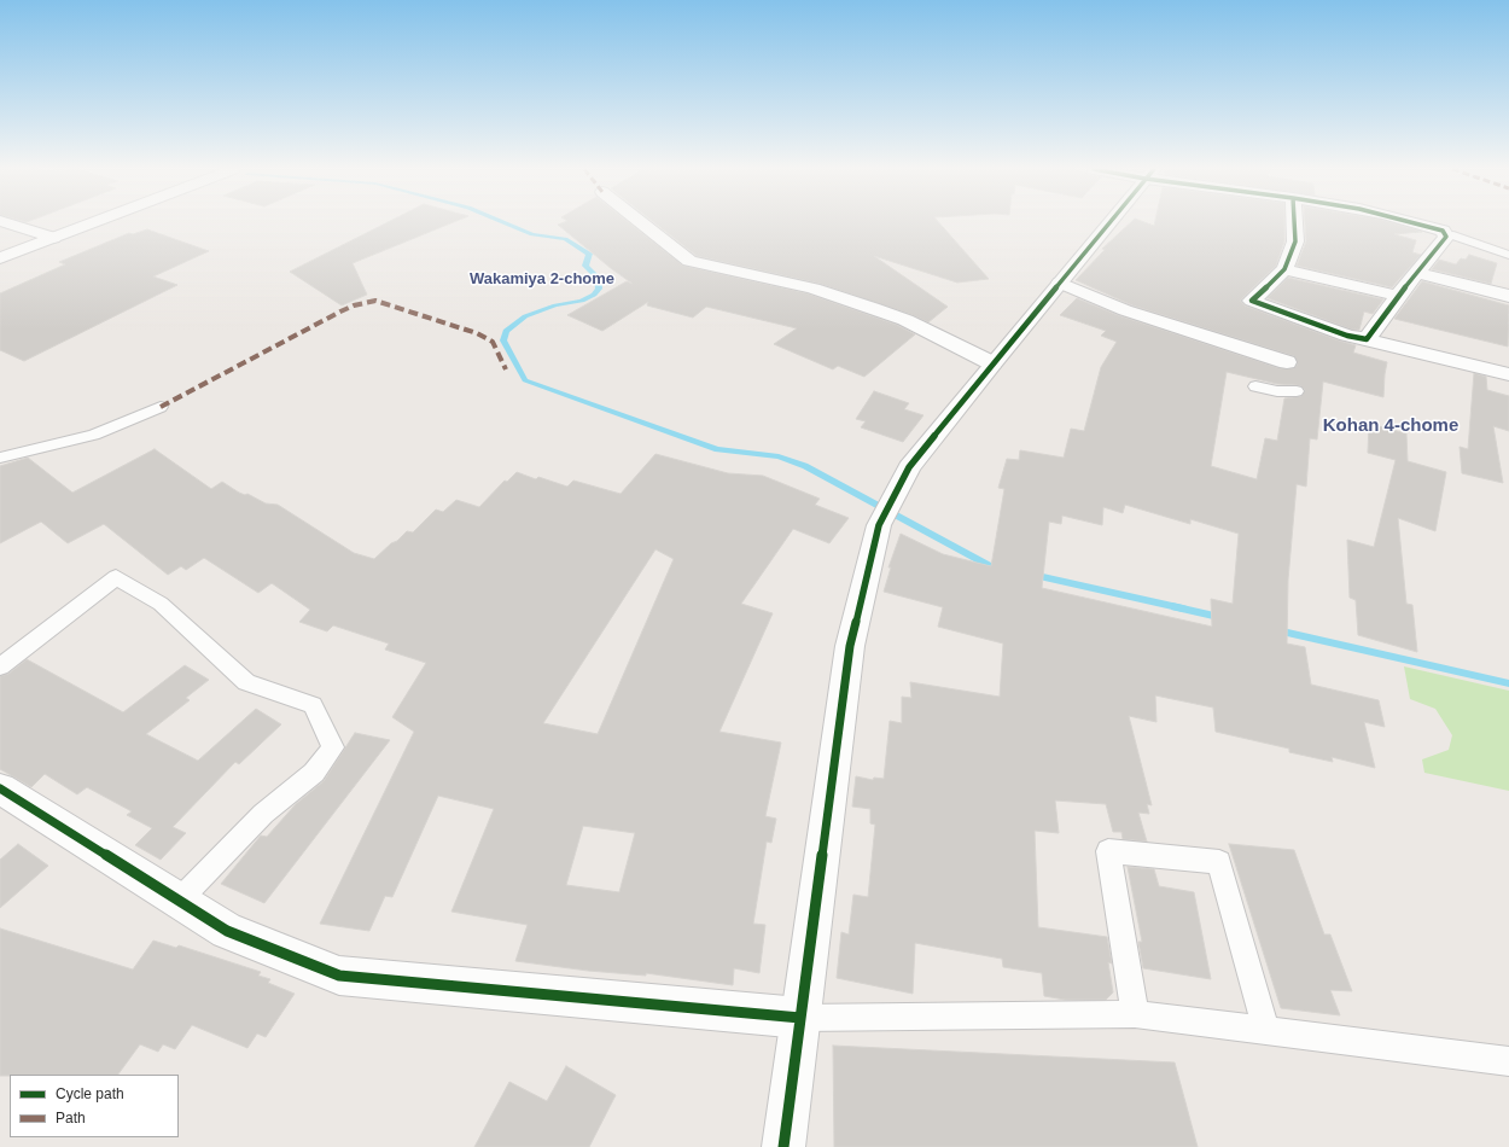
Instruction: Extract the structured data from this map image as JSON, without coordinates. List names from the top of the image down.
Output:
{
  "districts": ["Wakamiya 2-chome", "Kohan 4-chome"],
  "legend": ["Cycle path", "Path"]
}
